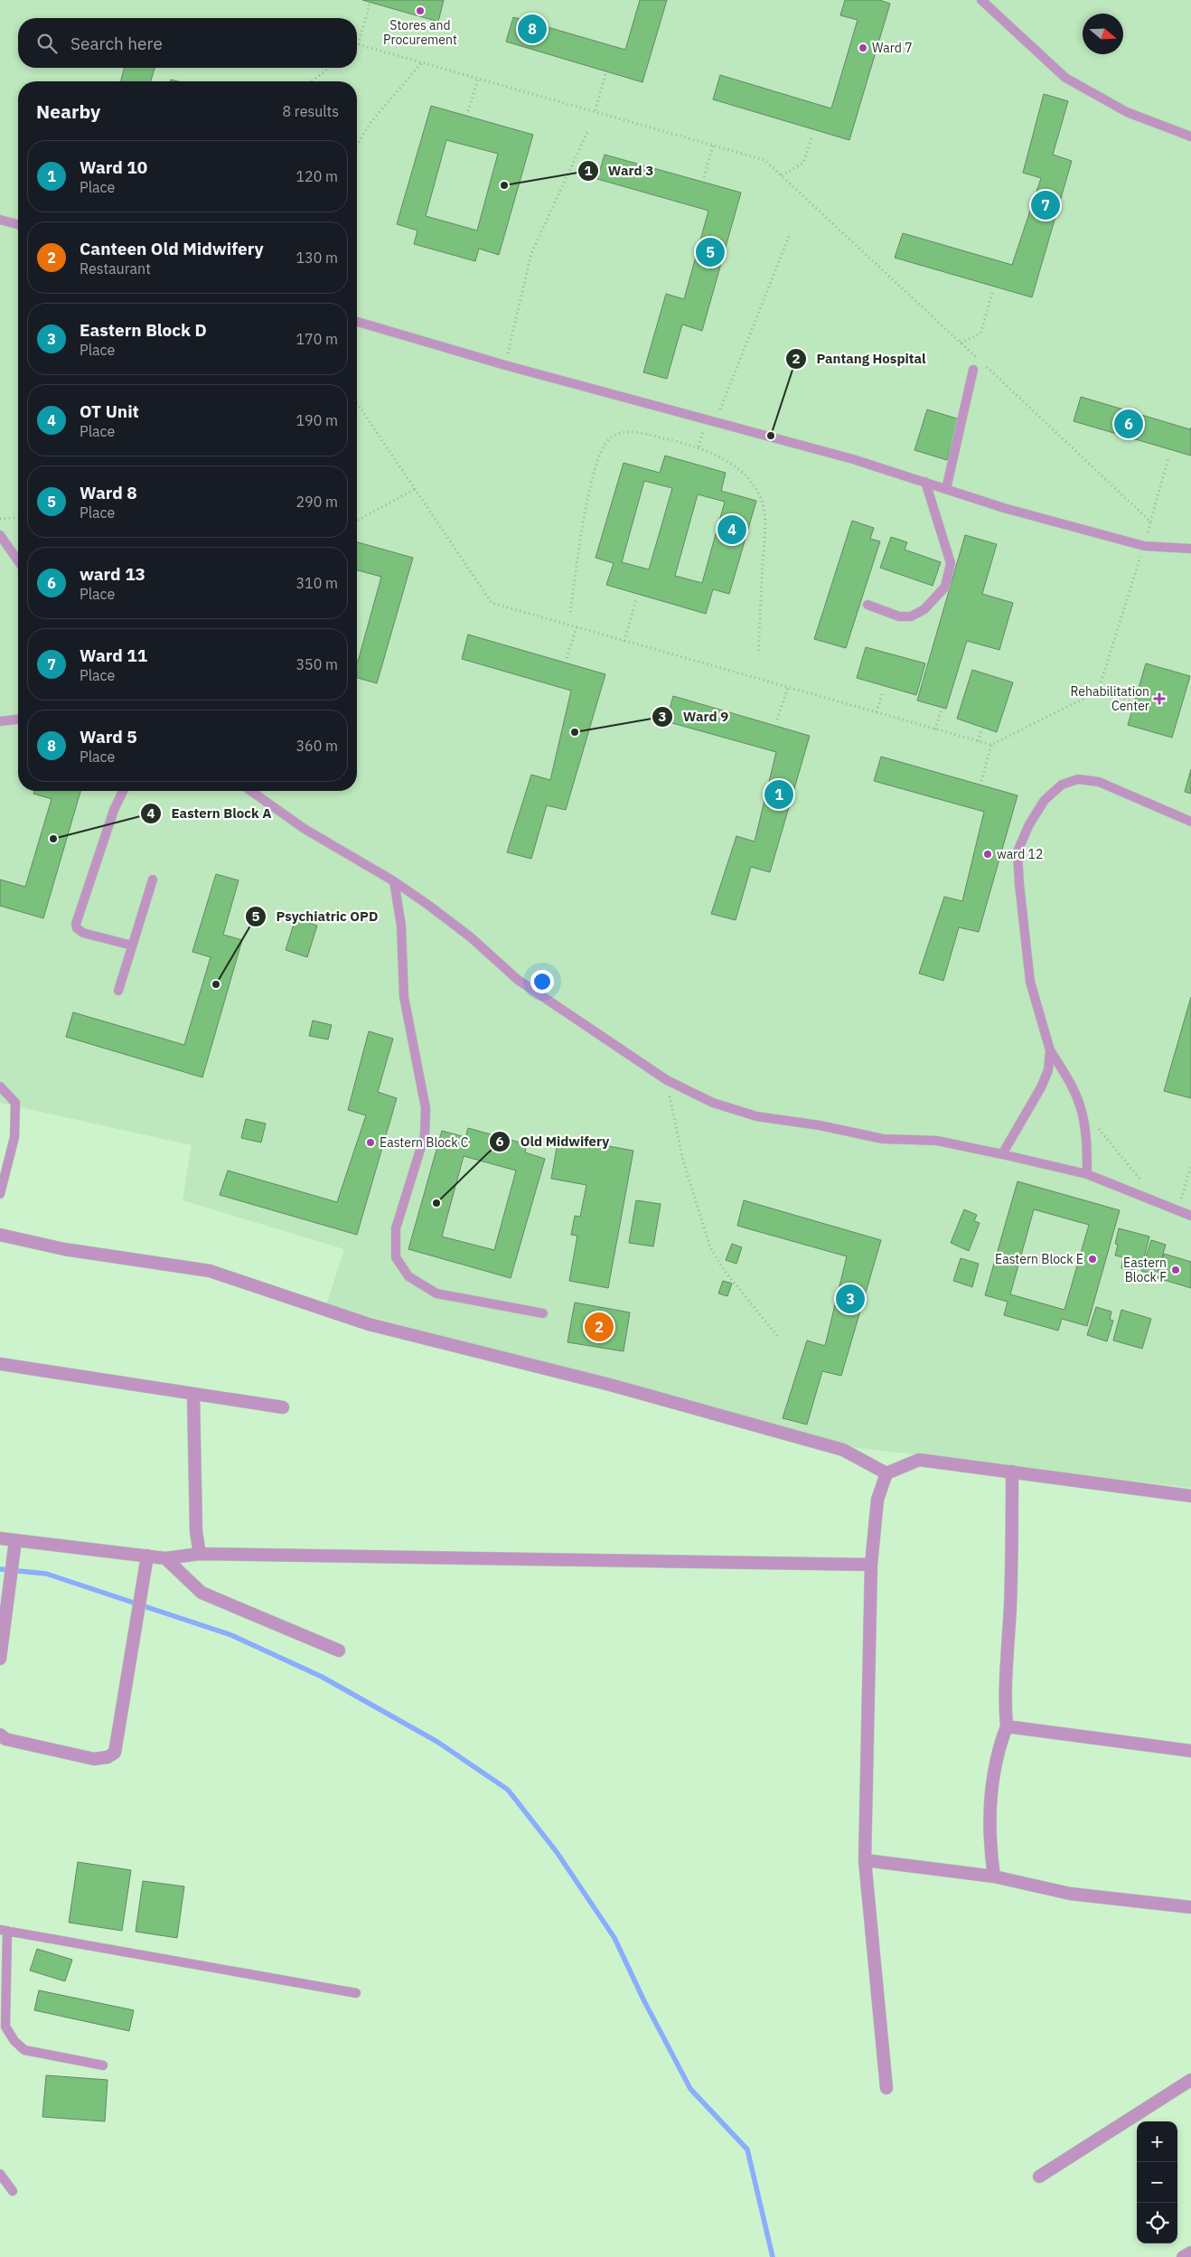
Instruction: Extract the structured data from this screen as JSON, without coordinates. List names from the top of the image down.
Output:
{
  "places": {
    "other": [
      "Stores and Procurement",
      "Ward 7",
      "Ward 3",
      "Pantang Hospital",
      "Ward 9",
      "Eastern Block A",
      "ward 12",
      "Psychiatric OPD",
      "Eastern Block C",
      "Old Midwifery",
      "Eastern Block E",
      "Eastern Block F"
    ],
    "health": ["Rehabilitation Center"]
  },
  "north": "right",
  "page": {
    "pins": [
      "8",
      "7",
      "5",
      "6",
      "4",
      "1",
      "3",
      "2"
    ],
    "search": "Search here",
    "heading": ["Nearby", "8 results"],
    "list": [
      {
        "mark": "1",
        "name": "Ward 10",
        "note": "Place",
        "value": "120 m"
      },
      {
        "mark": "2",
        "name": "Canteen Old Midwifery",
        "note": "Restaurant",
        "value": "130 m"
      },
      {
        "mark": "3",
        "name": "Eastern Block D",
        "note": "Place",
        "value": "170 m"
      },
      {
        "mark": "4",
        "name": "OT Unit",
        "note": "Place",
        "value": "190 m"
      },
      {
        "mark": "5",
        "name": "Ward 8",
        "note": "Place",
        "value": "290 m"
      },
      {
        "mark": "6",
        "name": "ward 13",
        "note": "Place",
        "value": "310 m"
      },
      {
        "mark": "7",
        "name": "Ward 11",
        "note": "Place",
        "value": "350 m"
      },
      {
        "mark": "8",
        "name": "Ward 5",
        "note": "Place",
        "value": "360 m"
      }
    ],
    "map_buttons": ["+", "−"]
  }
}
